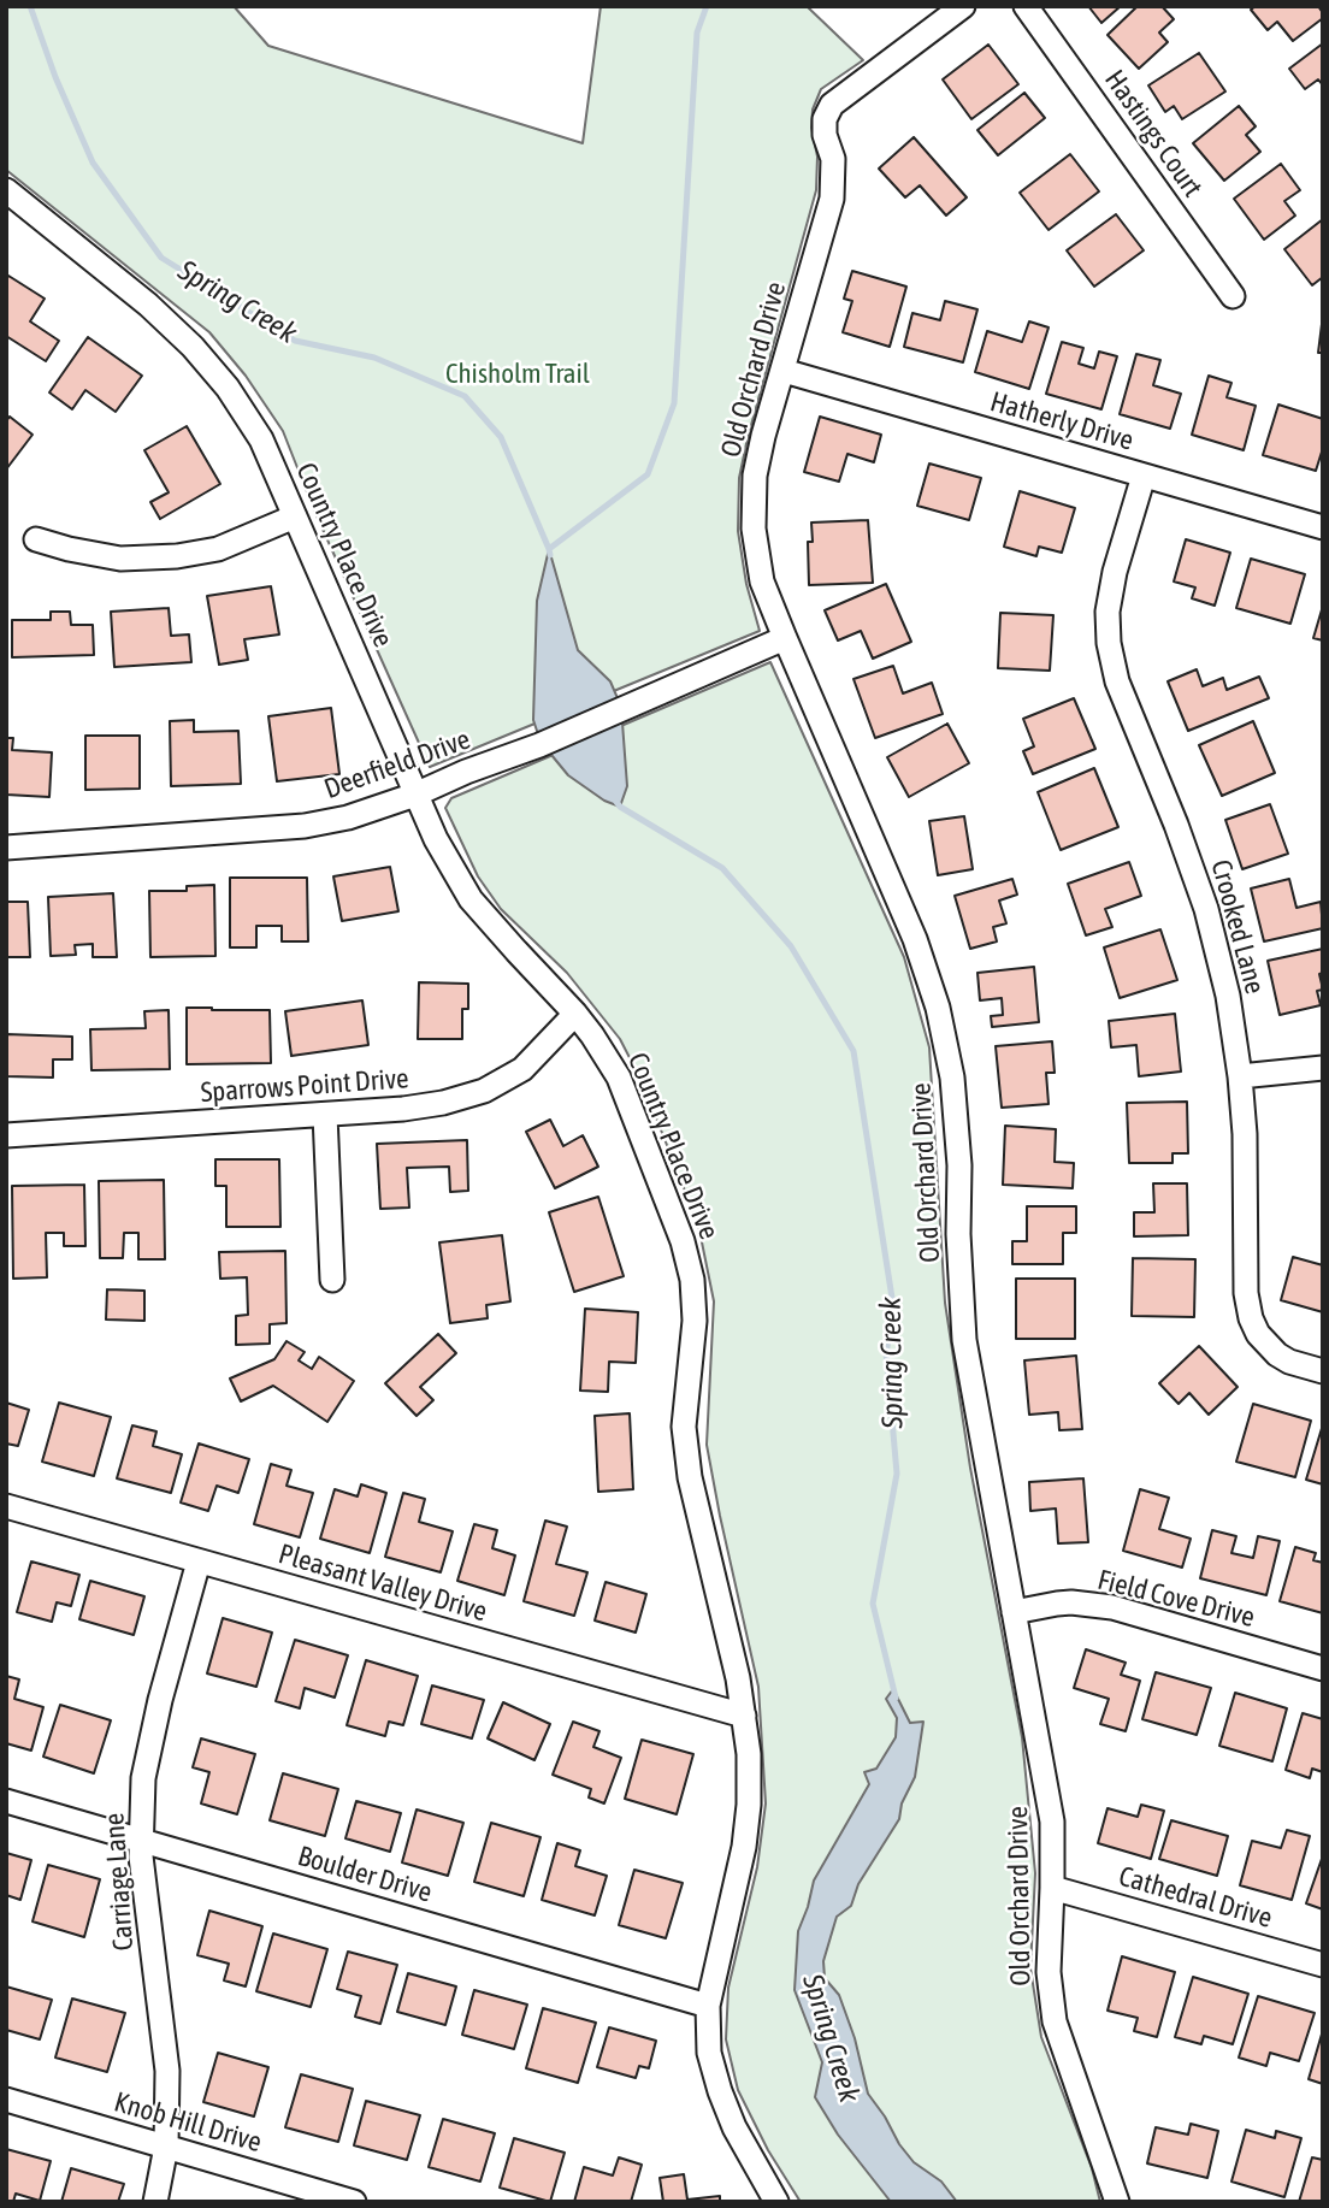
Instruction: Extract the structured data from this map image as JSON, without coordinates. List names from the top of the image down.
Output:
{
  "streets": {
    "street": [
      "Hastings Court",
      "Old Orchard Drive",
      "Hatherly Drive",
      "Country Place Drive",
      "Deerfield Drive",
      "Crooked Lane",
      "Sparrows Point Drive",
      "Pleasant Valley Drive",
      "Field Cove Drive",
      "Boulder Drive",
      "Carriage Lane",
      "Cathedral Drive",
      "Knob Hill Drive"
    ]
  },
  "crossings": [
    ["Old Orchard Drive", "Hatherly Drive"],
    ["Old Orchard Drive", "Deerfield Drive"],
    ["Old Orchard Drive", "Field Cove Drive"],
    ["Old Orchard Drive", "Cathedral Drive"],
    ["Hatherly Drive", "Crooked Lane"],
    ["Country Place Drive", "Deerfield Drive"],
    ["Country Place Drive", "Sparrows Point Drive"],
    ["Country Place Drive", "Pleasant Valley Drive"],
    ["Country Place Drive", "Boulder Drive"],
    ["Pleasant Valley Drive", "Carriage Lane"],
    ["Boulder Drive", "Carriage Lane"],
    ["Carriage Lane", "Knob Hill Drive"]
  ],
  "water": ["Spring Creek"],
  "parks": ["Chisholm Trail"]
}
